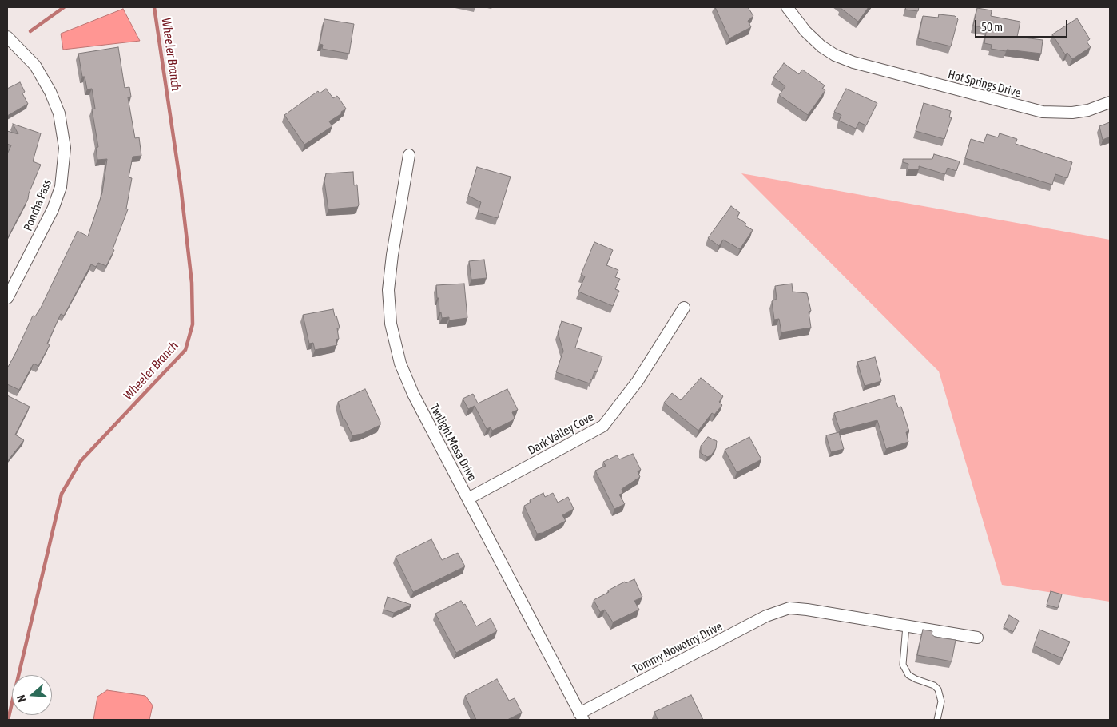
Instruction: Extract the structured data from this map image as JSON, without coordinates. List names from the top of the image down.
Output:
{
  "streets": {
    "street": [
      "Hot Springs Drive",
      "Poncha Pass",
      "Dark Valley Cove",
      "Twilight Mesa Drive",
      "Tommy Nowotny Drive"
    ]
  },
  "crossings": [
    ["Dark Valley Cove", "Twilight Mesa Drive"],
    ["Twilight Mesa Drive", "Tommy Nowotny Drive"]
  ],
  "water": ["Wheeler Branch"],
  "scale_bar": "50 m",
  "north": "left"
}
